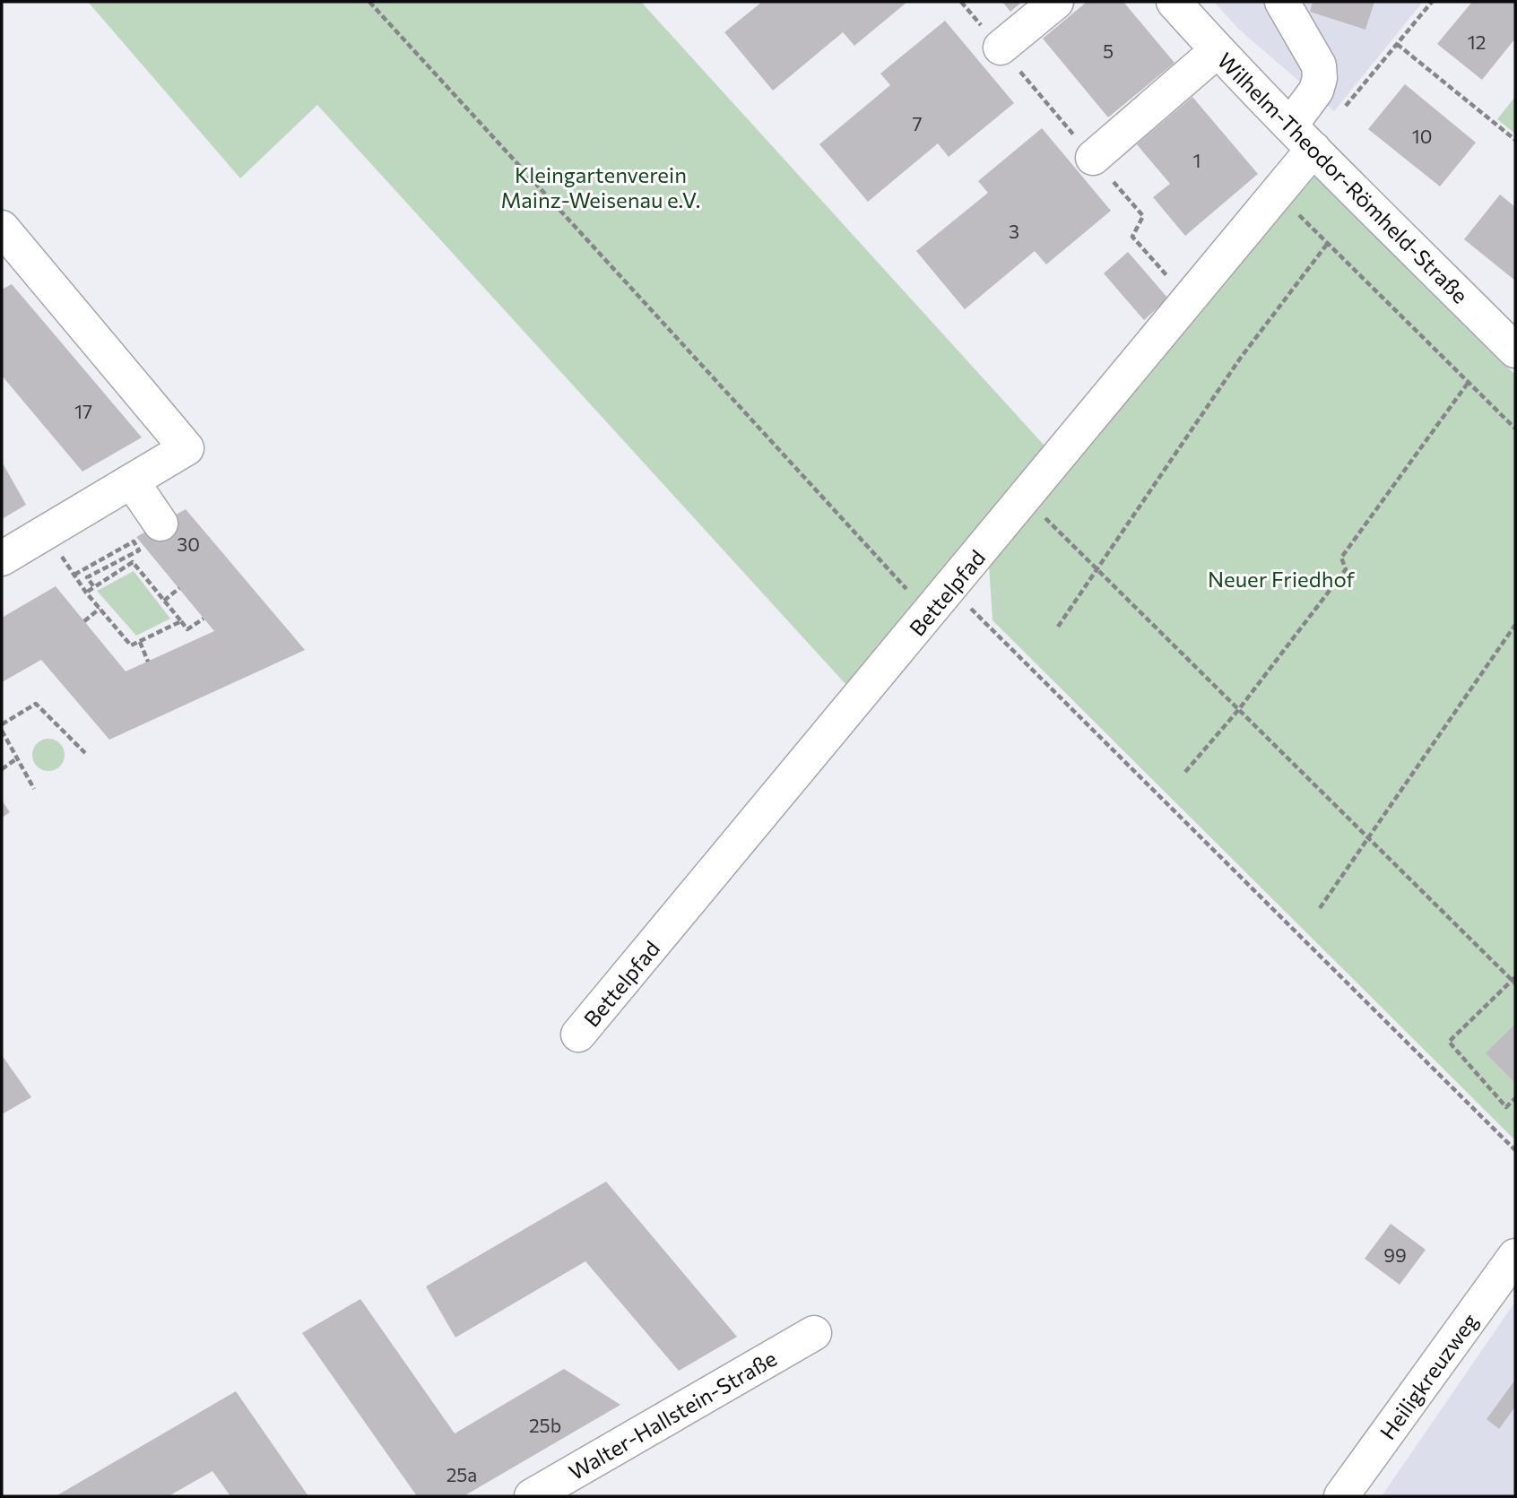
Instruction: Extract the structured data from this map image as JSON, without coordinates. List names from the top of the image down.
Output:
{
  "streets": {
    "street": [
      "Wilhelm-Theodor-Römheld-Straße",
      "Bettelpfad",
      "Heiligkreuzweg",
      "Walter-Hallstein-Straße"
    ]
  },
  "crossings": [
    ["Wilhelm-Theodor-Römheld-Straße", "Bettelpfad"]
  ],
  "parks": ["Kleingartenverein Mainz-Weisenau e.V.", "Neuer Friedhof"],
  "house_numbers": [
    "12",
    "5",
    "7",
    "10",
    "1",
    "3",
    "17",
    "30",
    "99",
    "25b",
    "25a"
  ]
}
